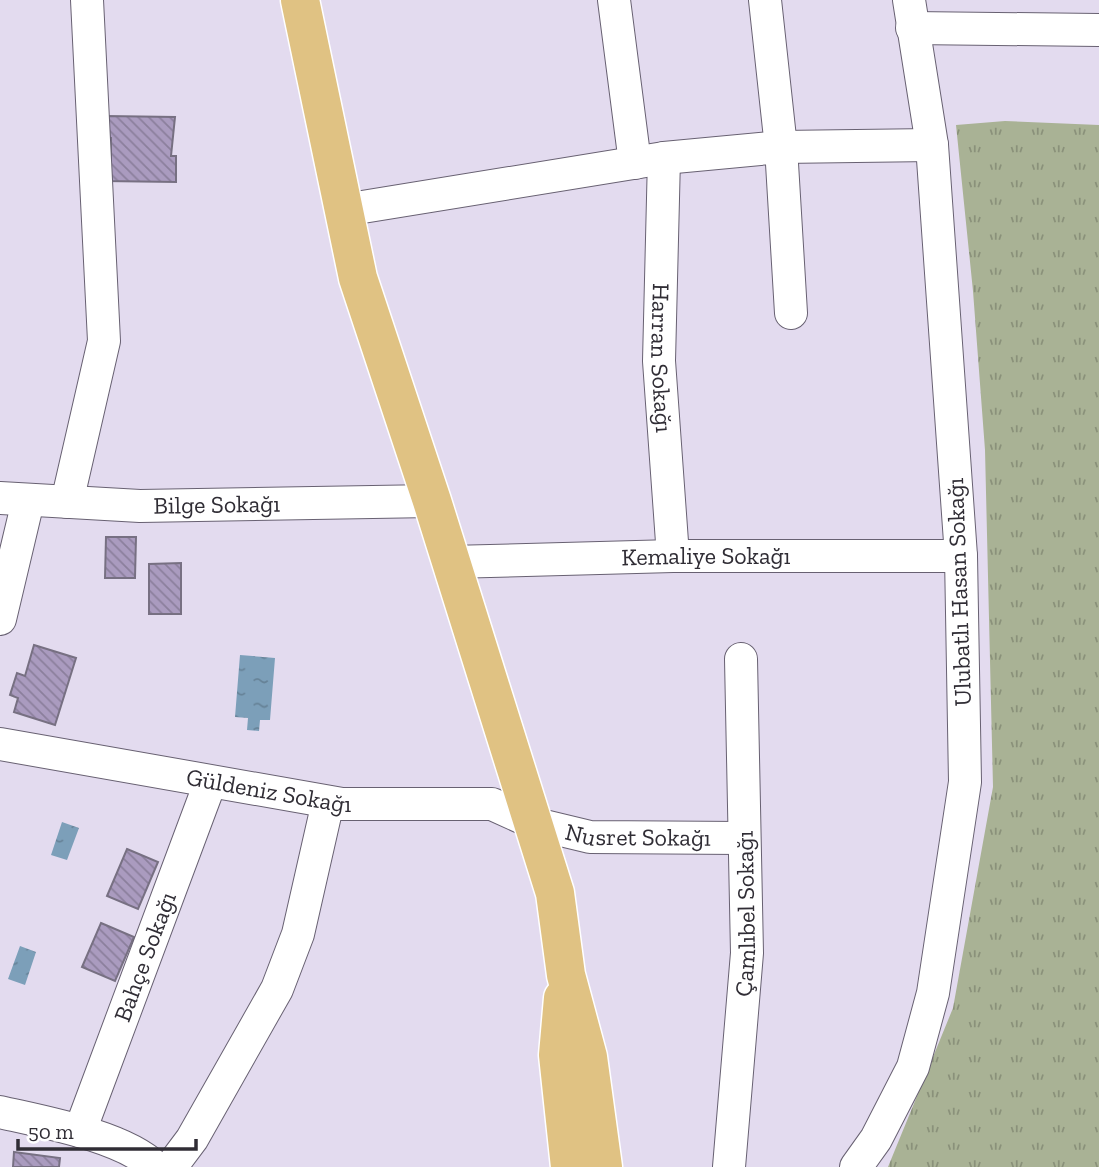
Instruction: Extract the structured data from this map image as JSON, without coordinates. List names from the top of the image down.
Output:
{
  "streets": {
    "street": [
      "Harran Sokağı",
      "Bilge Sokağı",
      "Kemaliye Sokağı",
      "Ulubatlı Hasan Sokağı",
      "Güldeniz Sokağı",
      "Nusret Sokağı",
      "Çamlıbel Sokağı",
      "Bahçe Sokağı"
    ]
  },
  "crossings": [
    ["Harran Sokağı", "Kemaliye Sokağı"],
    ["Kemaliye Sokağı", "Ulubatlı Hasan Sokağı"],
    ["Güldeniz Sokağı", "Nusret Sokağı"],
    ["Güldeniz Sokağı", "Bahçe Sokağı"],
    ["Nusret Sokağı", "Çamlıbel Sokağı"]
  ],
  "scale_bar": "50 m"
}
